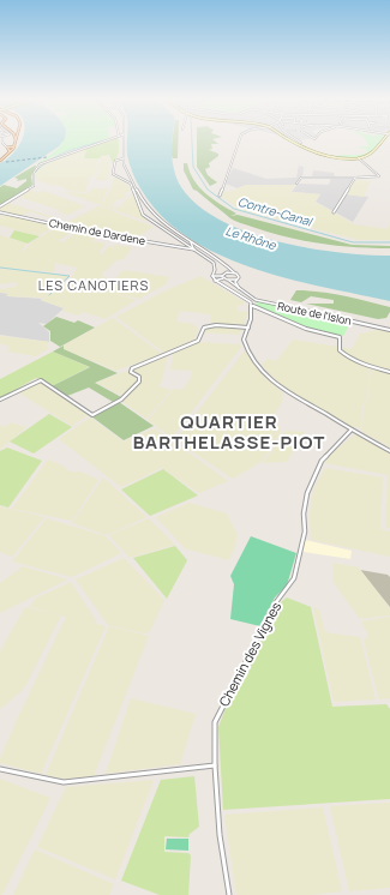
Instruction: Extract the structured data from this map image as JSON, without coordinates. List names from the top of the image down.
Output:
{
  "streets": {
    "street": ["Chemin de Dardene", "Route de l'Islon", "Chemin des Vignes"]
  },
  "districts": ["LES CANOTIERS", "QUARTIER BARTHELASSE-PIOT"],
  "water": ["Contre-Canal", "Le Rhône"]
}
